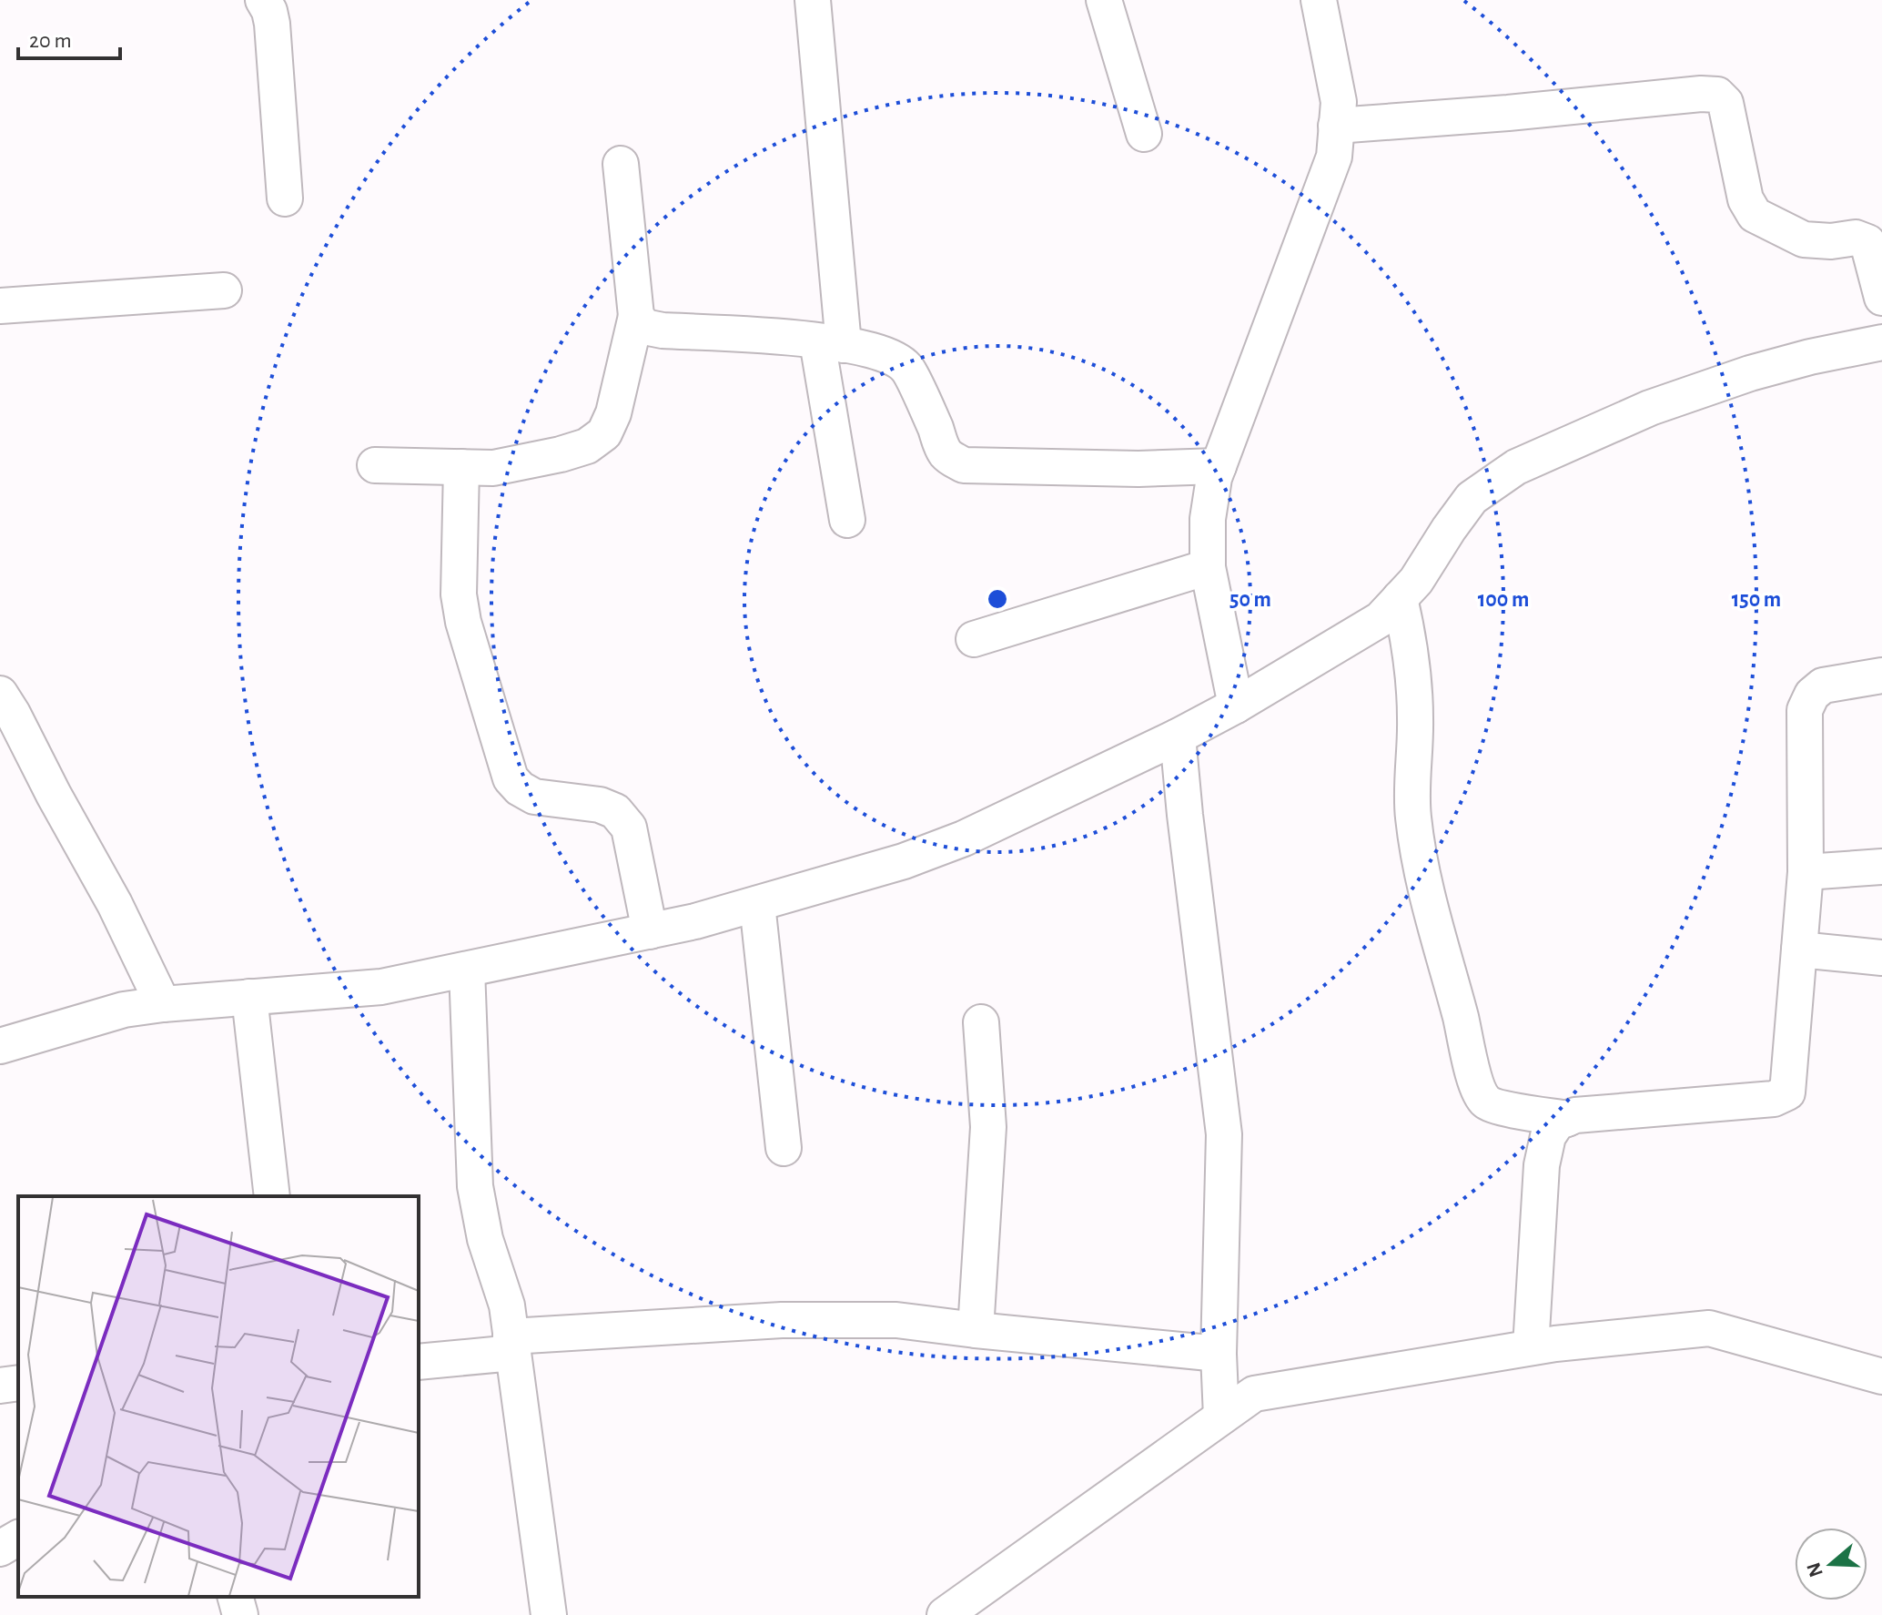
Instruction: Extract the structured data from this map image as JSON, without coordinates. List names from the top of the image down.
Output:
{
  "scale_bar": "20 m",
  "north": "left",
  "rings": ["50 m", "100 m", "150 m"]
}
